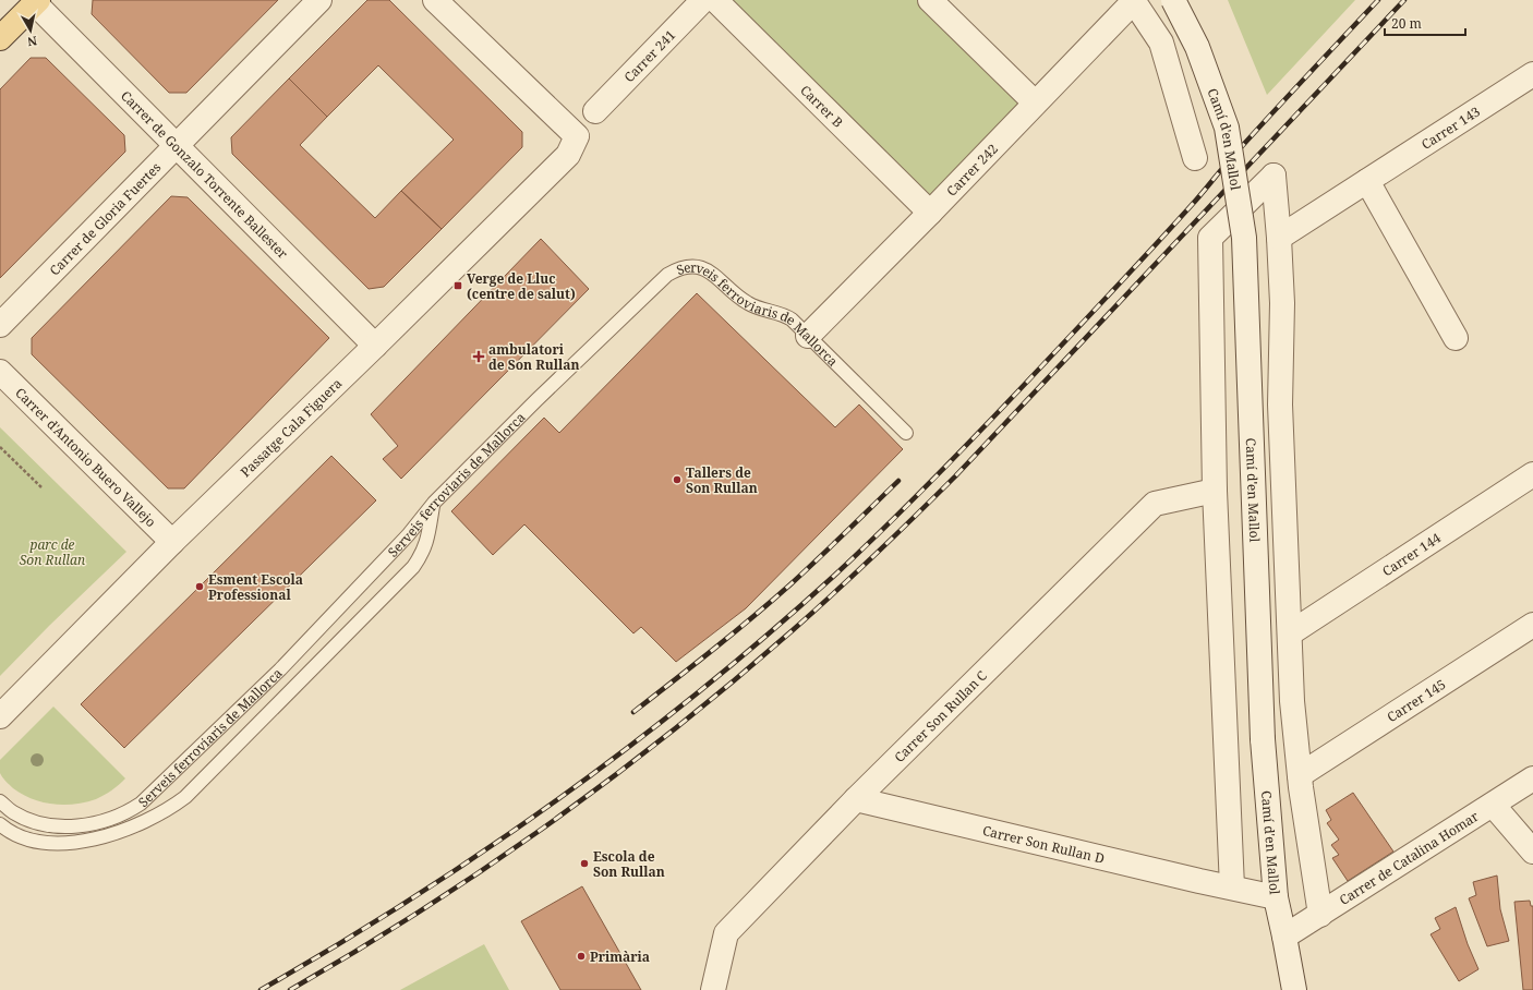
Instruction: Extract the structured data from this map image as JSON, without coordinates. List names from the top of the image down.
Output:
{
  "streets": {
    "street": [
      "Carrer 241",
      "Carrer B",
      "Carrer 143",
      "Camí d'en Mallol",
      "Carrer 242",
      "Carrer de Gonzalo Torrente Ballester",
      "Carrer de Gloria Fuertes",
      "Passatge Cala Figuera",
      "Carrer d'Antonio Buero Vallejo",
      "Carrer 144",
      "Carrer 145",
      "Carrer Son Rullan C",
      "Carrer Son Rullan D",
      "Carrer de Catalina Homar"
    ],
    "lane": ["Serveis ferroviaris de Mallorca"]
  },
  "crossings": [
    ["Carrer B", "Carrer 242"],
    ["Camí d'en Mallol", "Carrer Son Rullan D"],
    ["Camí d'en Mallol", "Carrer de Catalina Homar"],
    ["Carrer 242", "Serveis ferroviaris de Mallorca"],
    ["Carrer de Gonzalo Torrente Ballester", "Carrer de Gloria Fuertes"],
    ["Carrer de Gonzalo Torrente Ballester", "Passatge Cala Figuera"],
    ["Passatge Cala Figuera", "Carrer d'Antonio Buero Vallejo"],
    ["Carrer Son Rullan C", "Carrer Son Rullan D"]
  ],
  "parks": ["parc de Son Rullan"],
  "places": {
    "transit": ["Verge de Lluc (centre de salut)"],
    "health": ["ambulatori de Son Rullan"],
    "other": [
      "Tallers de Son Rullan",
      "Esment Escola Professional",
      "Escola de Son Rullan",
      "Primària"
    ]
  },
  "scale_bar": "20 m",
  "north": "bottom"
}
